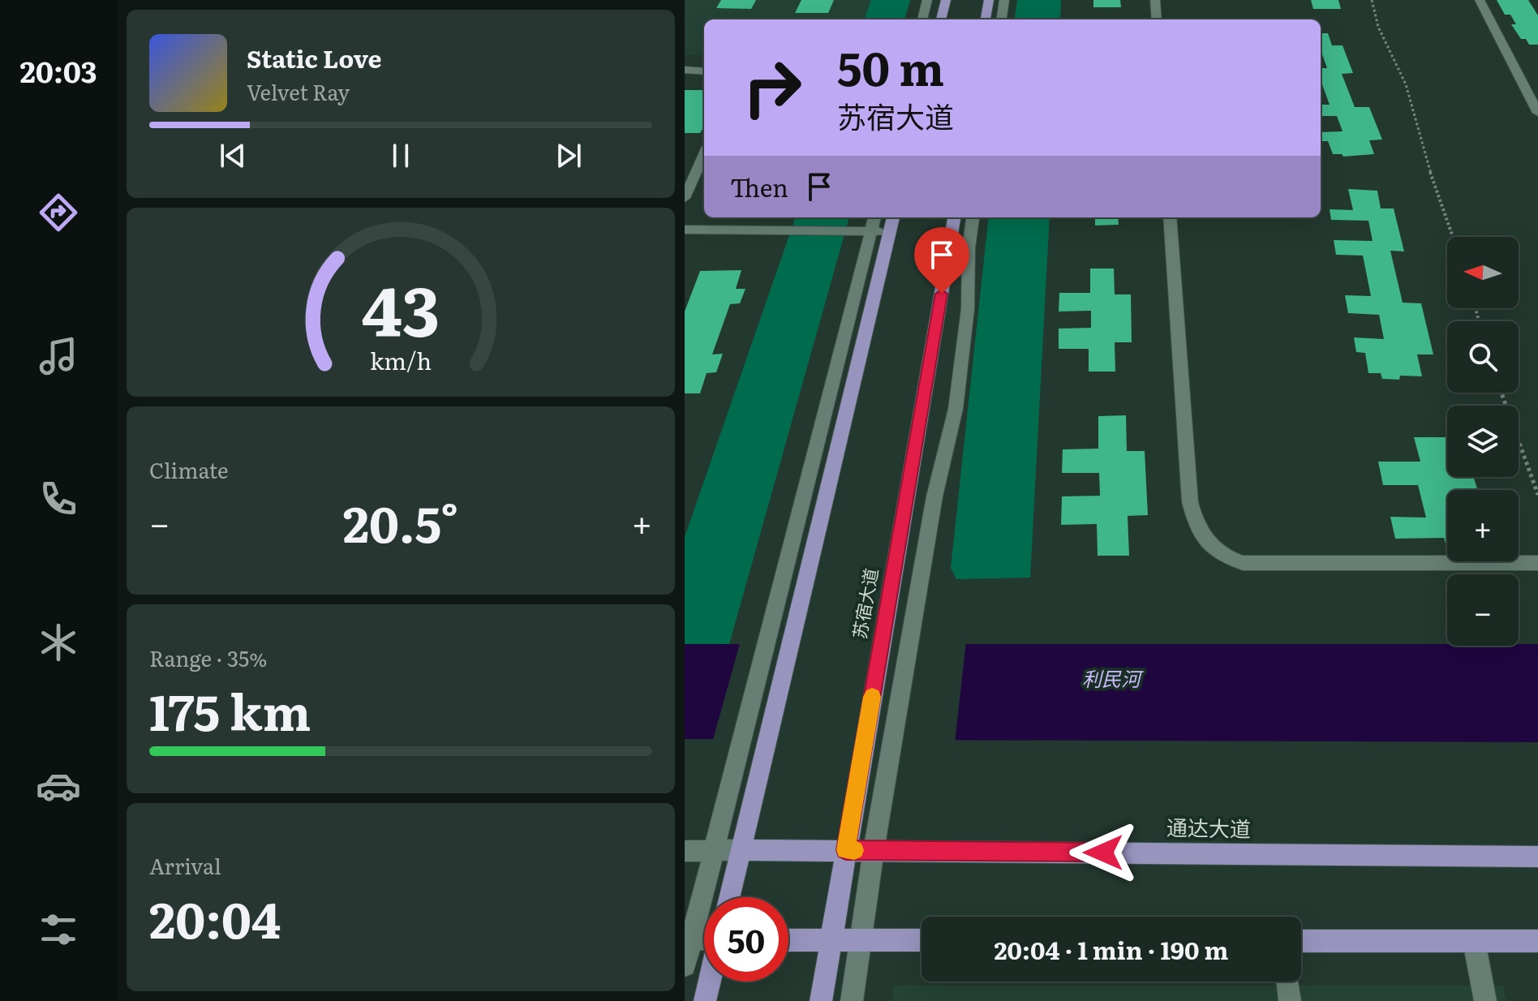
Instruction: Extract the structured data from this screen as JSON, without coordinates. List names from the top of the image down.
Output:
{
  "streets": {
    "main road": ["苏宿大道", "通达大道"]
  },
  "crossings": [
    ["苏宿大道", "通达大道"]
  ],
  "water": ["利民河"],
  "north": "left",
  "page": {
    "tabs": "20:03",
    "turn": ["50 m", "苏宿大道"],
    "song": ["Static Love", "Velvet Ray"],
    "then": "Then",
    "map_buttons": ["+", "−"],
    "tile": [
      "Climate",
      ["Range · 35%", "175 km"],
      ["Arrival", "20:04"]
    ],
    "heat": ["−", "20.5°", "+"],
    "limit": "50",
    "trip": "20:04 · 1 min · 190 m",
    "gauge": ["43", "km/h"]
  }
}
